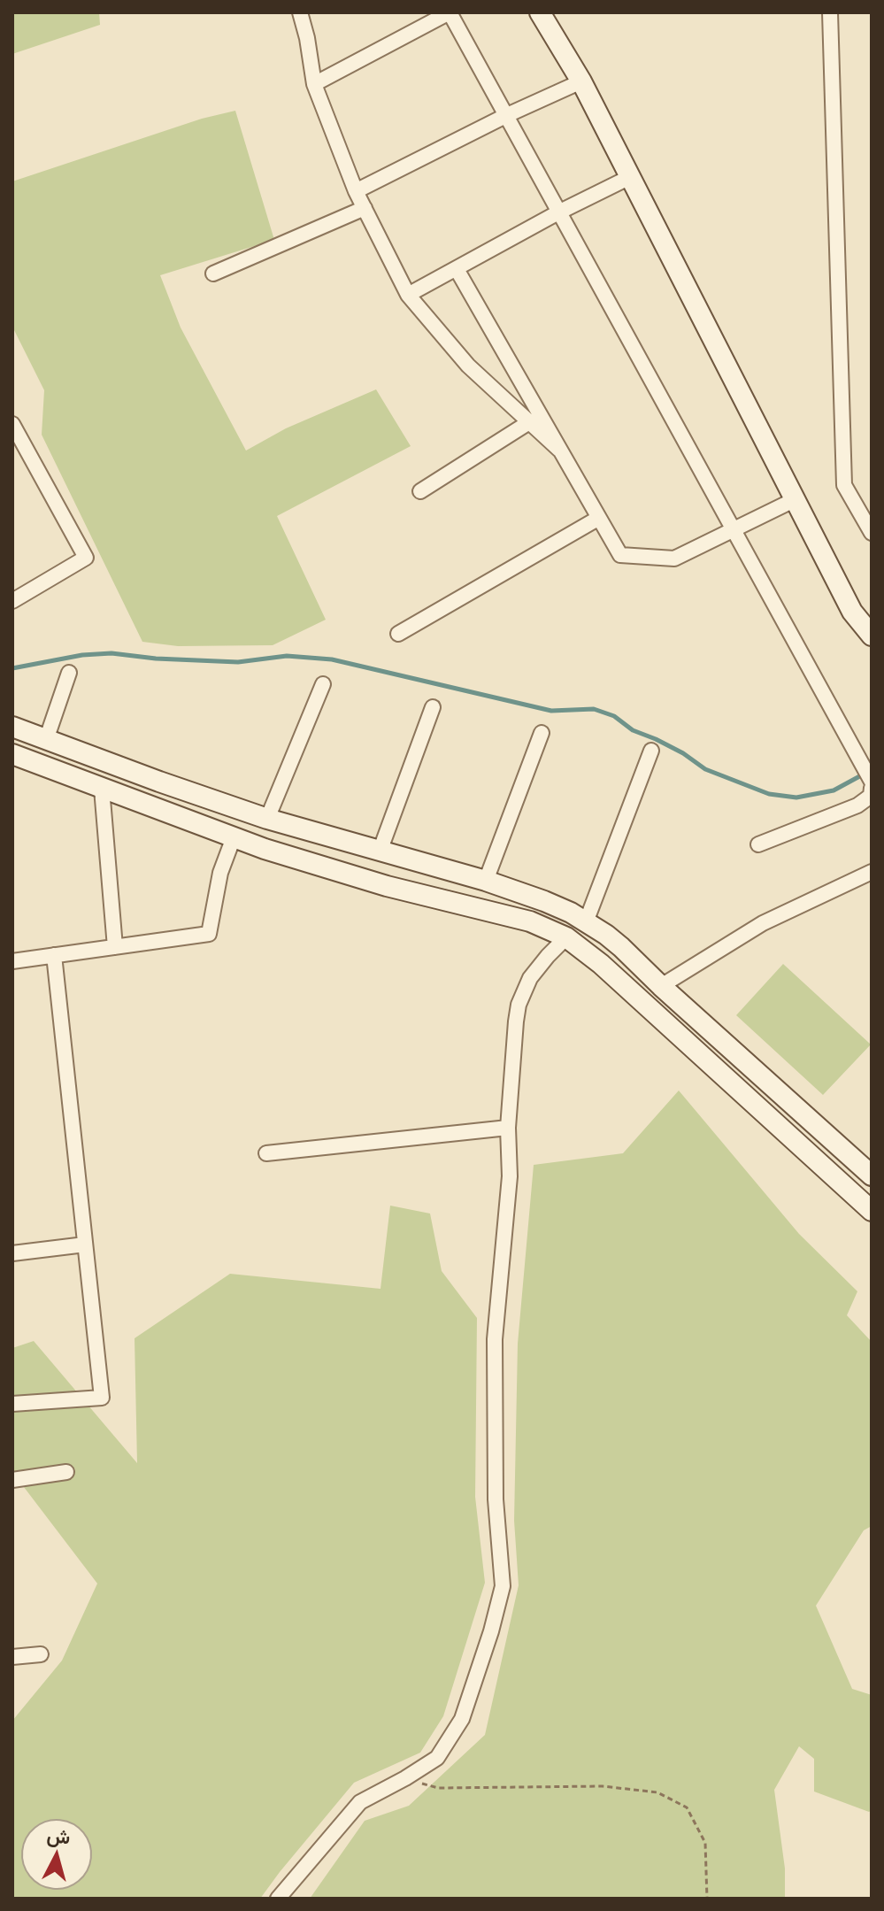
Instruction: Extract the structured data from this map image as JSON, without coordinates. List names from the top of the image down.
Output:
{
  "north": "top"
}
